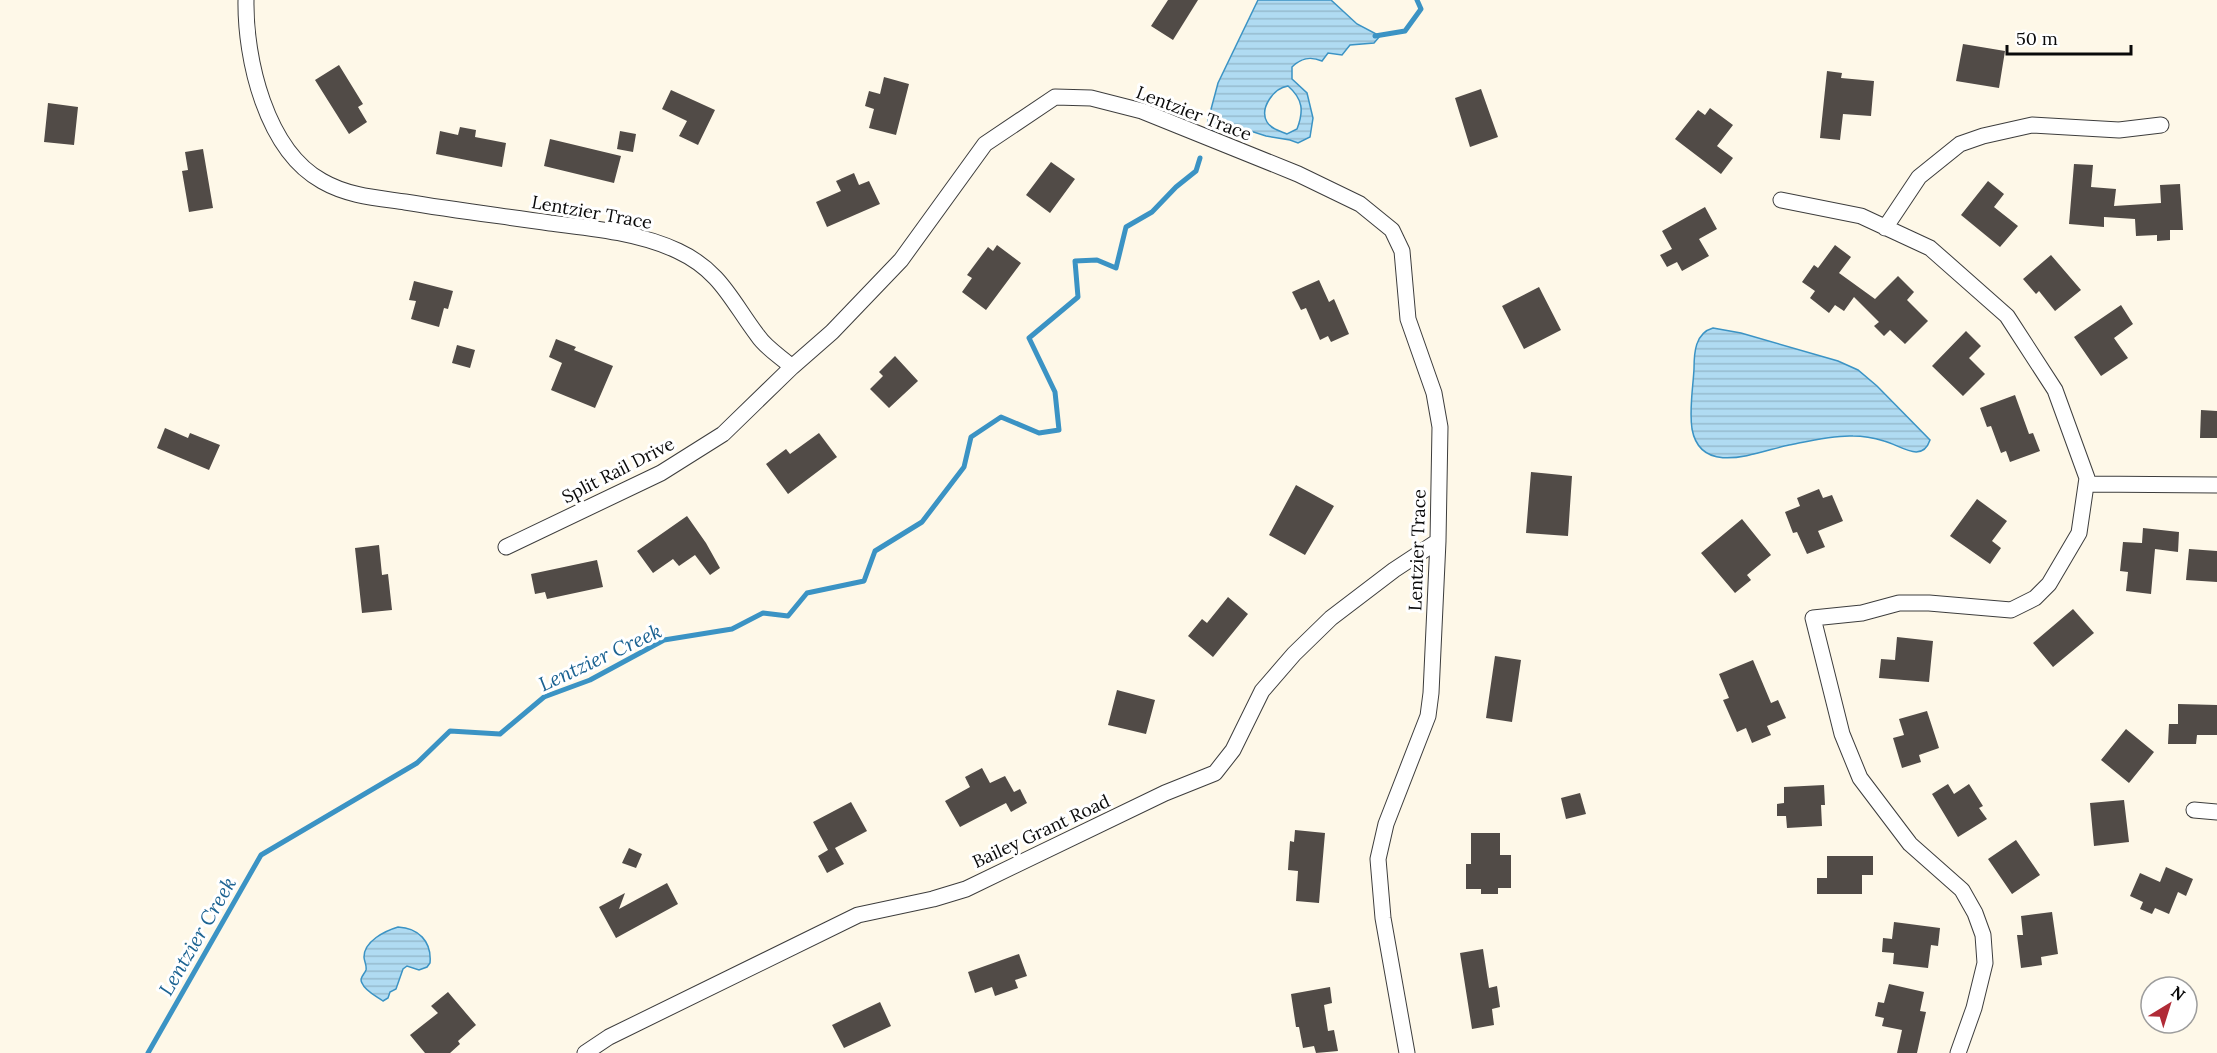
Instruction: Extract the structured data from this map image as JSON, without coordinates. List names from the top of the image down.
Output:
{
  "streets": {
    "street": ["Lentzier Trace", "Split Rail Drive", "Bailey Grant Road"]
  },
  "crossings": [
    ["Lentzier Trace", "Split Rail Drive"],
    ["Lentzier Trace", "Bailey Grant Road"]
  ],
  "water": ["Lentzier Creek"],
  "scale_bar": "50 m",
  "north": "top right"
}
